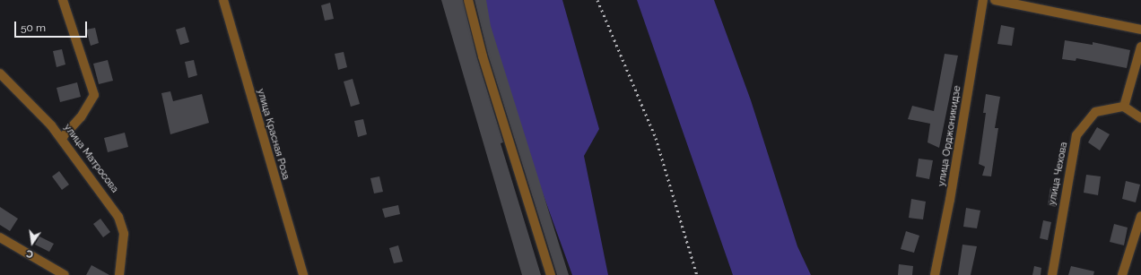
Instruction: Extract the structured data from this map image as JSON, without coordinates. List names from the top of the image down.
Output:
{
  "streets": {
    "street": [
      "улица Красная Роза",
      "улица Орджоникидзе",
      "улица Матросова",
      "улица Чехова"
    ]
  },
  "scale_bar": "50 m",
  "north": "bottom"
}
